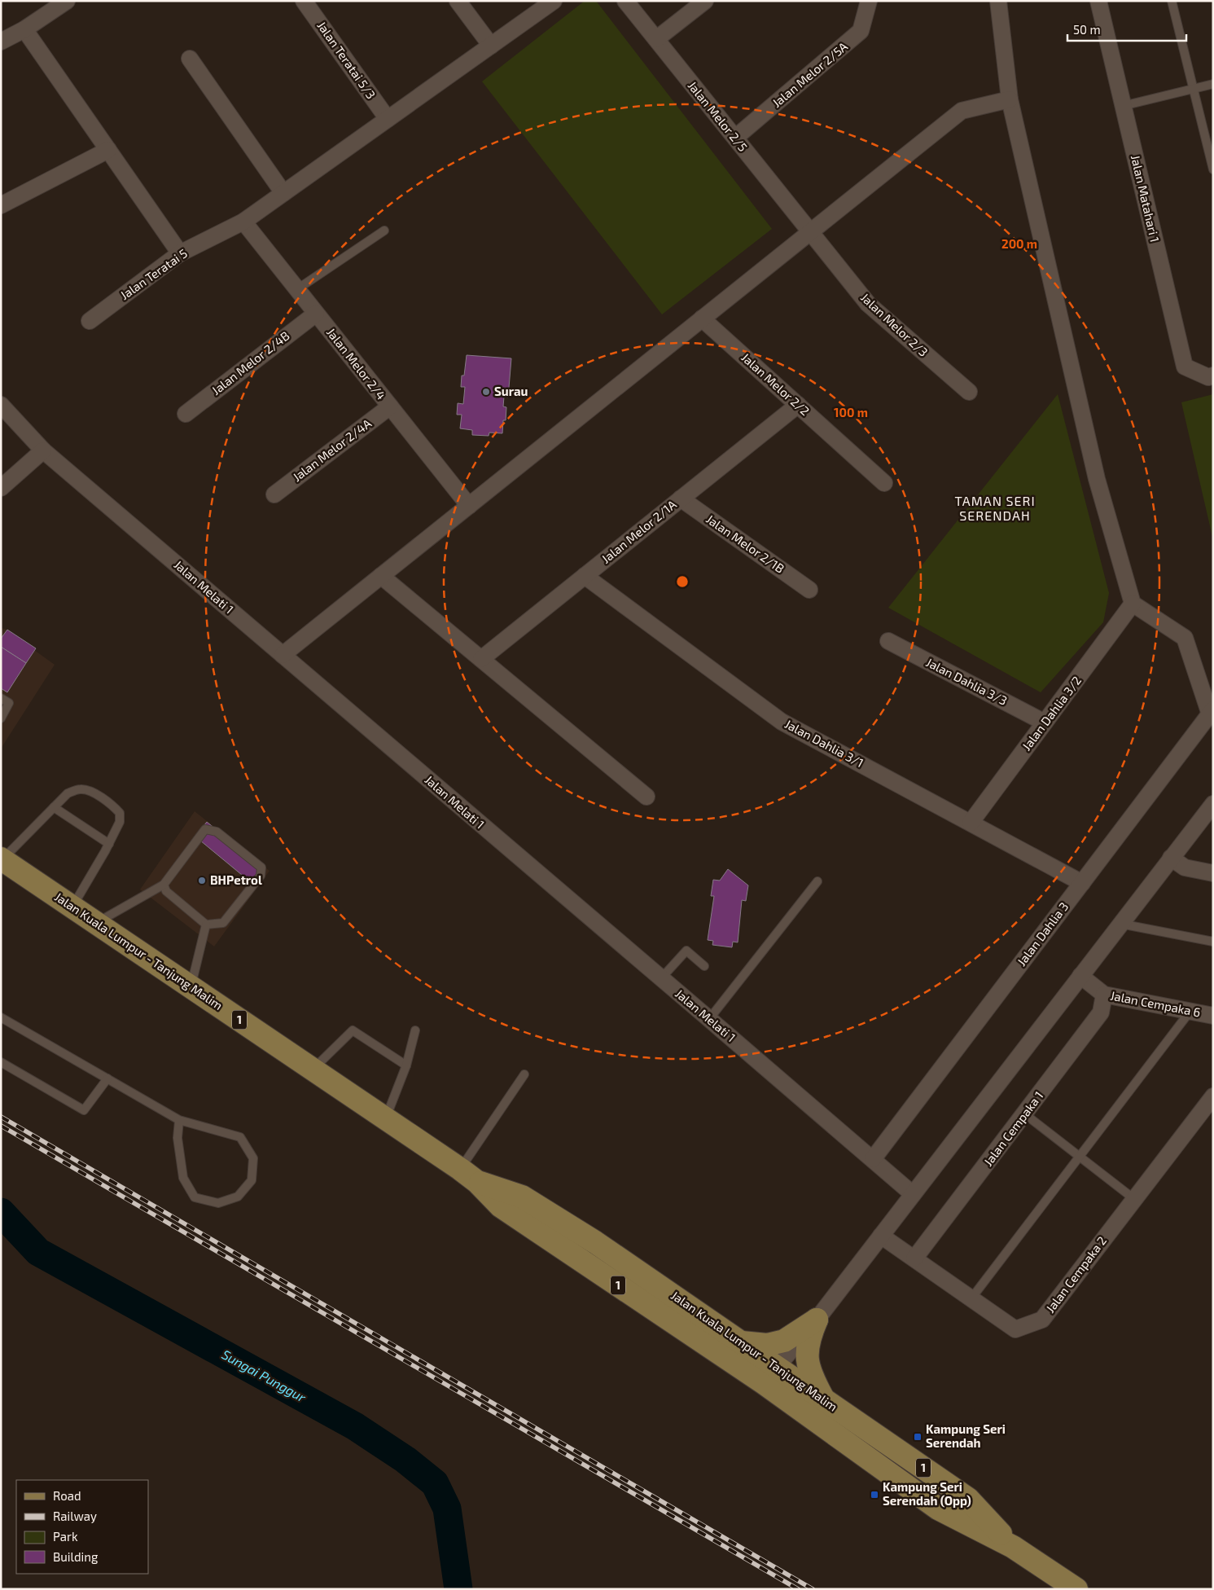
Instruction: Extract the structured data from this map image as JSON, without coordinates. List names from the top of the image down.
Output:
{
  "streets": {
    "main road": ["Jalan Kuala Lumpur - Tanjung Malim", "1"],
    "street": [
      "Jalan Teratai 5/3",
      "Jalan Melor 2/5A",
      "Jalan Melor 2/5",
      "Jalan Matahari 1",
      "Jalan Teratai 5",
      "Jalan Melor 2/3",
      "Jalan Melor 2/4B",
      "Jalan Melor 2/4",
      "Jalan Melor 2/2",
      "Jalan Melor 2/4A",
      "Jalan Melor 2/1A",
      "Jalan Melor 2/1B",
      "Jalan Melati 1",
      "Jalan Dahlia 3/3",
      "Jalan Dahlia 3/2",
      "Jalan Dahlia 3/1",
      "Jalan Dahlia 3",
      "Jalan Cempaka 6",
      "Jalan Cempaka 1",
      "Jalan Cempaka 2"
    ]
  },
  "crossings": [
    ["Jalan Teratai 5/3", "Jalan Teratai 5"],
    ["Jalan Melor 2/5A", "Jalan Melor 2/5"],
    ["Jalan Melor 2/5", "Jalan Melor 2/3"],
    ["Jalan Teratai 5", "Jalan Melor 2/4"],
    ["Jalan Melor 2/4B", "Jalan Melor 2/4"],
    ["Jalan Melor 2/4", "Jalan Melor 2/4A"],
    ["Jalan Melor 2/2", "Jalan Melor 2/1A"],
    ["Jalan Melor 2/1A", "Jalan Melor 2/1B"],
    ["Jalan Melor 2/1A", "Jalan Dahlia 3/1"],
    ["Jalan Melati 1", "Jalan Dahlia 3"],
    ["Jalan Dahlia 3/3", "Jalan Dahlia 3/2"],
    ["Jalan Dahlia 3/2", "Jalan Dahlia 3/1"],
    ["Jalan Dahlia 3/1", "Jalan Dahlia 3"],
    ["Jalan Cempaka 6", "Jalan Cempaka 1"],
    ["Jalan Cempaka 1", "Jalan Cempaka 2"]
  ],
  "districts": ["TAMAN SERI SERENDAH"],
  "water": ["Sungai Punggur"],
  "places": {
    "other": ["Surau", "BHPetrol"],
    "transit": ["Kampung Seri Serendah", "Kampung Seri Serendah (Opp)"]
  },
  "legend": [
    "Road",
    "Railway",
    "Park",
    "Building"
  ],
  "scale_bar": "50 m",
  "rings": ["200 m", "100 m"]
}
